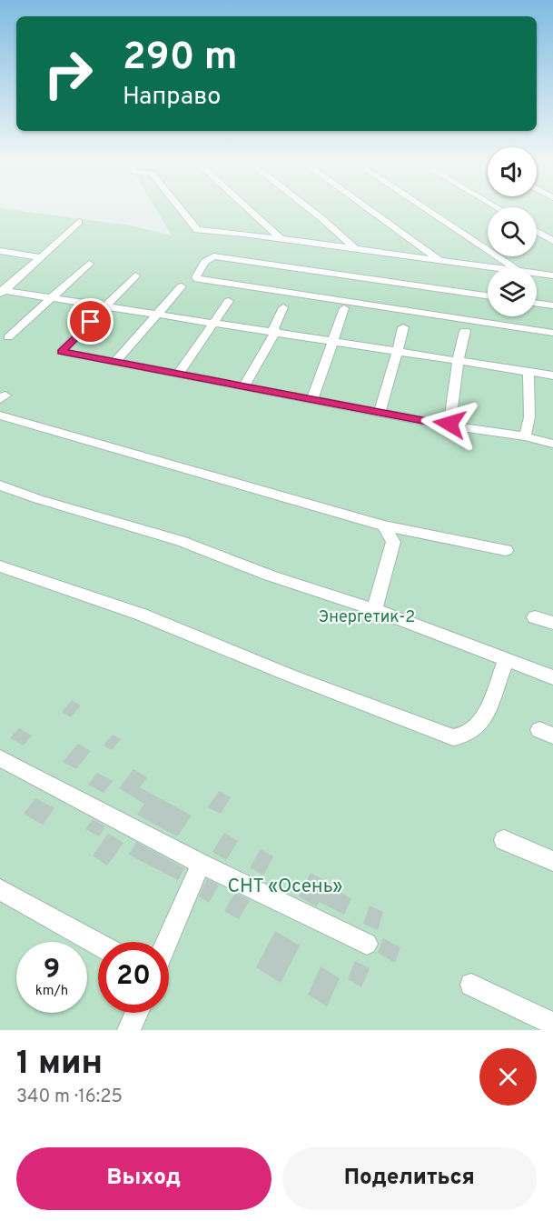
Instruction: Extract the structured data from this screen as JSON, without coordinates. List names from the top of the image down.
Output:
{
  "parks": ["Энергетик-2", "СНТ «Осень»"],
  "page": {
    "turn": ["290 m", "Направо"],
    "speed": "9 km/h",
    "limit": "20",
    "heading": ["1 мин", "340 m · 16:25"],
    "buttons": ["Выход", "Поделиться"]
  }
}
